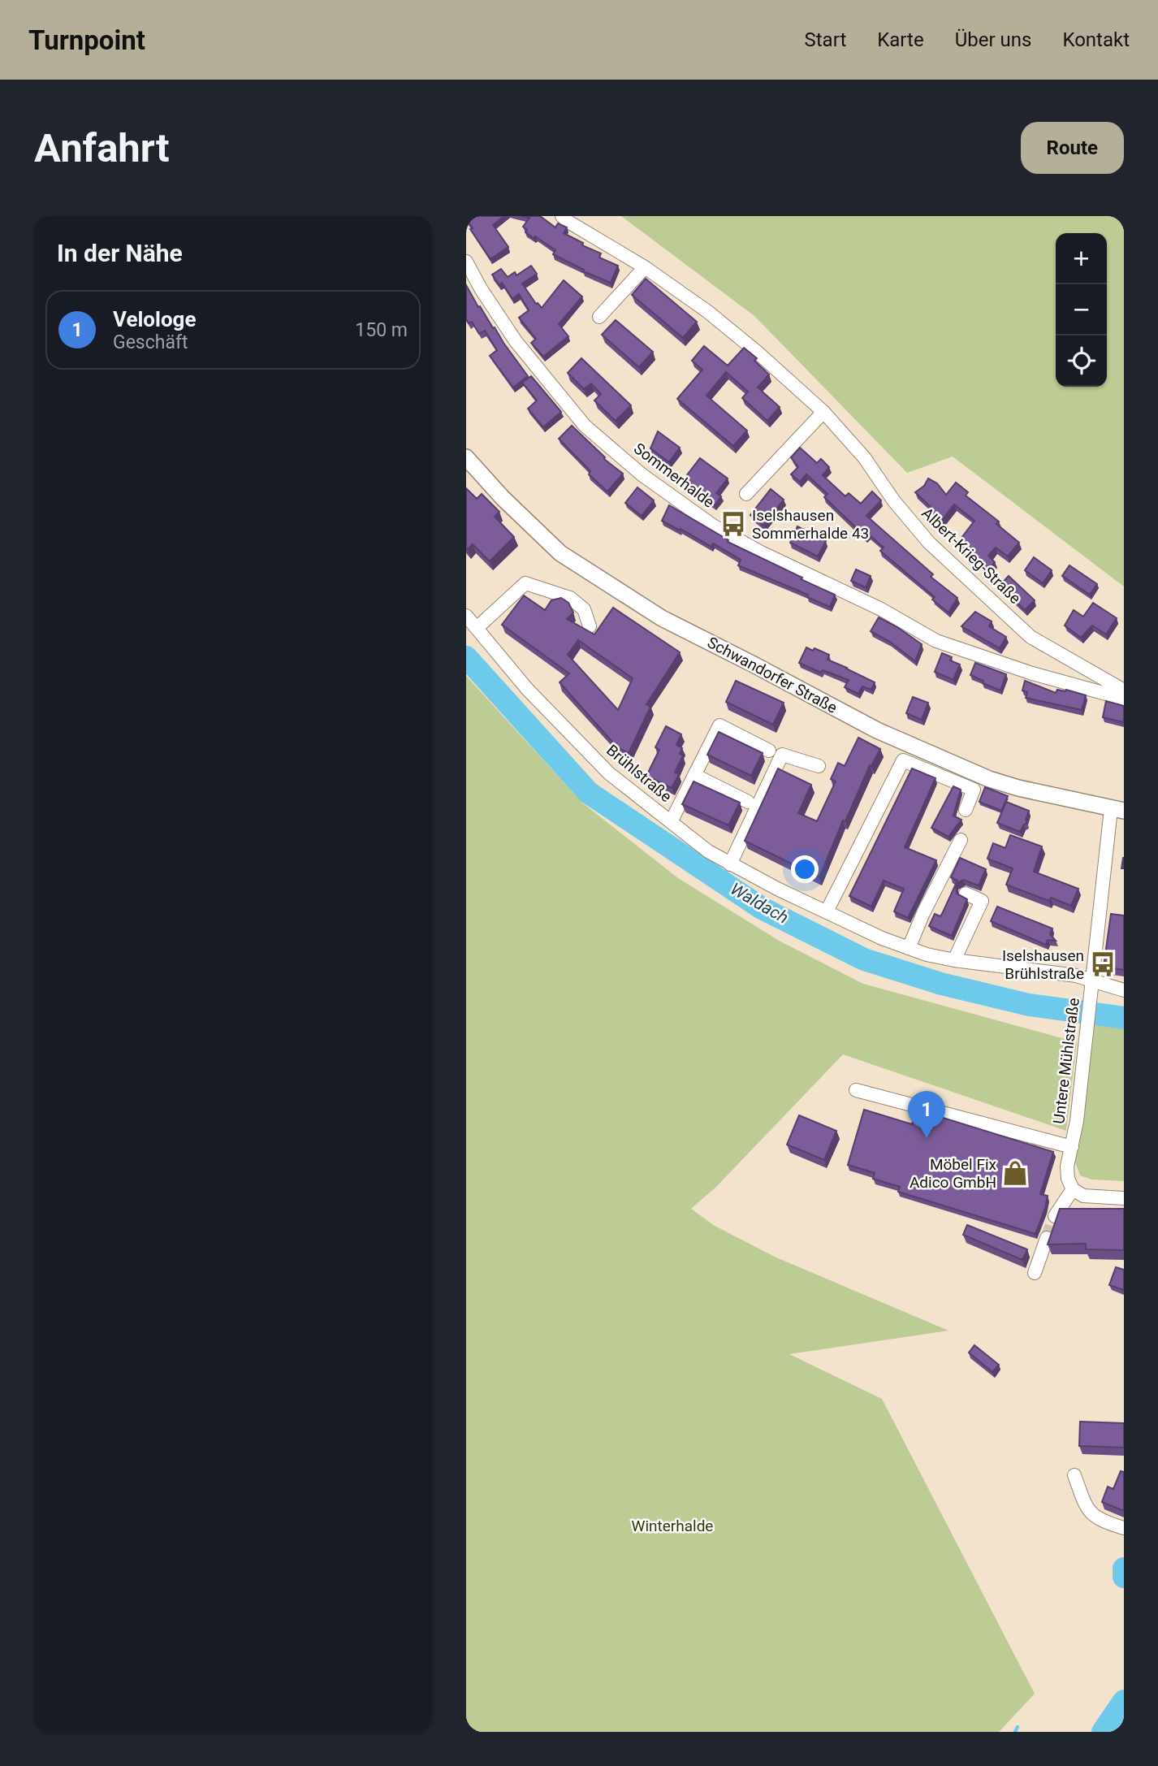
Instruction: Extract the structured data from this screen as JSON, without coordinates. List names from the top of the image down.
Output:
{
  "streets": {
    "main road": ["Schwandorfer Straße"],
    "street": [
      "Sommerhalde",
      "Albert-Krieg-Straße",
      "Brühlstraße",
      "Untere Mühlstraße"
    ]
  },
  "crossings": [
    ["Schwandorfer Straße", "Untere Mühlstraße"],
    ["Brühlstraße", "Untere Mühlstraße"]
  ],
  "water": ["Waldach"],
  "parks": ["Winterhalde"],
  "places": {
    "bus stop": ["Iselshausen Sommerhalde 43", "Iselshausen Brühlstraße"],
    "shop": ["Möbel Fix Adico GmbH"]
  },
  "page": {
    "header": "Turnpoint",
    "nav": [
      "Start",
      "Karte",
      "Über uns",
      "Kontakt"
    ],
    "buttons": "Route",
    "title": "Anfahrt",
    "heading": "In der Nähe",
    "map_buttons": ["+", "−"],
    "list": [
      {
        "mark": "1",
        "name": "Velologe",
        "note": "Geschäft",
        "value": "150 m"
      }
    ],
    "pins": "1"
  }
}
